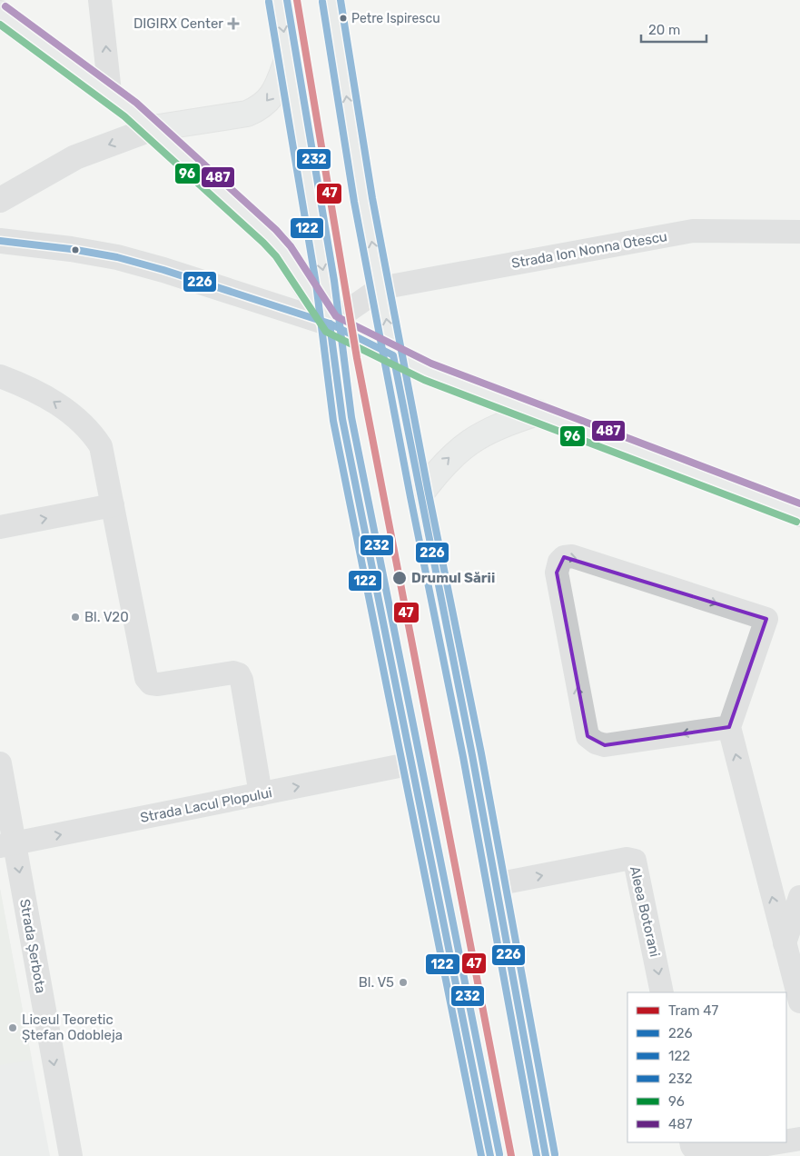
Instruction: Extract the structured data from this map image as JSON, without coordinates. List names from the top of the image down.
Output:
{
  "streets": {
    "street": [
      "Strada Ion Nonna Otescu",
      "Strada Lacul Plopului",
      "Aleea Botorani",
      "Strada Șerbota"
    ]
  },
  "crossings": [
    ["Strada Lacul Plopului", "Strada Șerbota"]
  ],
  "one_way": ["Strada Lacul Plopului", "Strada Șerbota"],
  "places": {
    "other": [
      "Petre Ispirescu",
      "Drumul Sării",
      "Bl. V20",
      "Bl. V5",
      "Liceul Teoretic Ștefan Odobleja"
    ],
    "health": ["DIGIRX Center"]
  },
  "lines": [
    "tram line 47",
    "transit line 232",
    "transit line 122",
    "transit line 487",
    "transit line 96",
    "transit line 226"
  ],
  "legend": [
    "Tram 47",
    "226",
    "122",
    "232",
    "96",
    "487"
  ],
  "scale_bar": "20 m"
}
